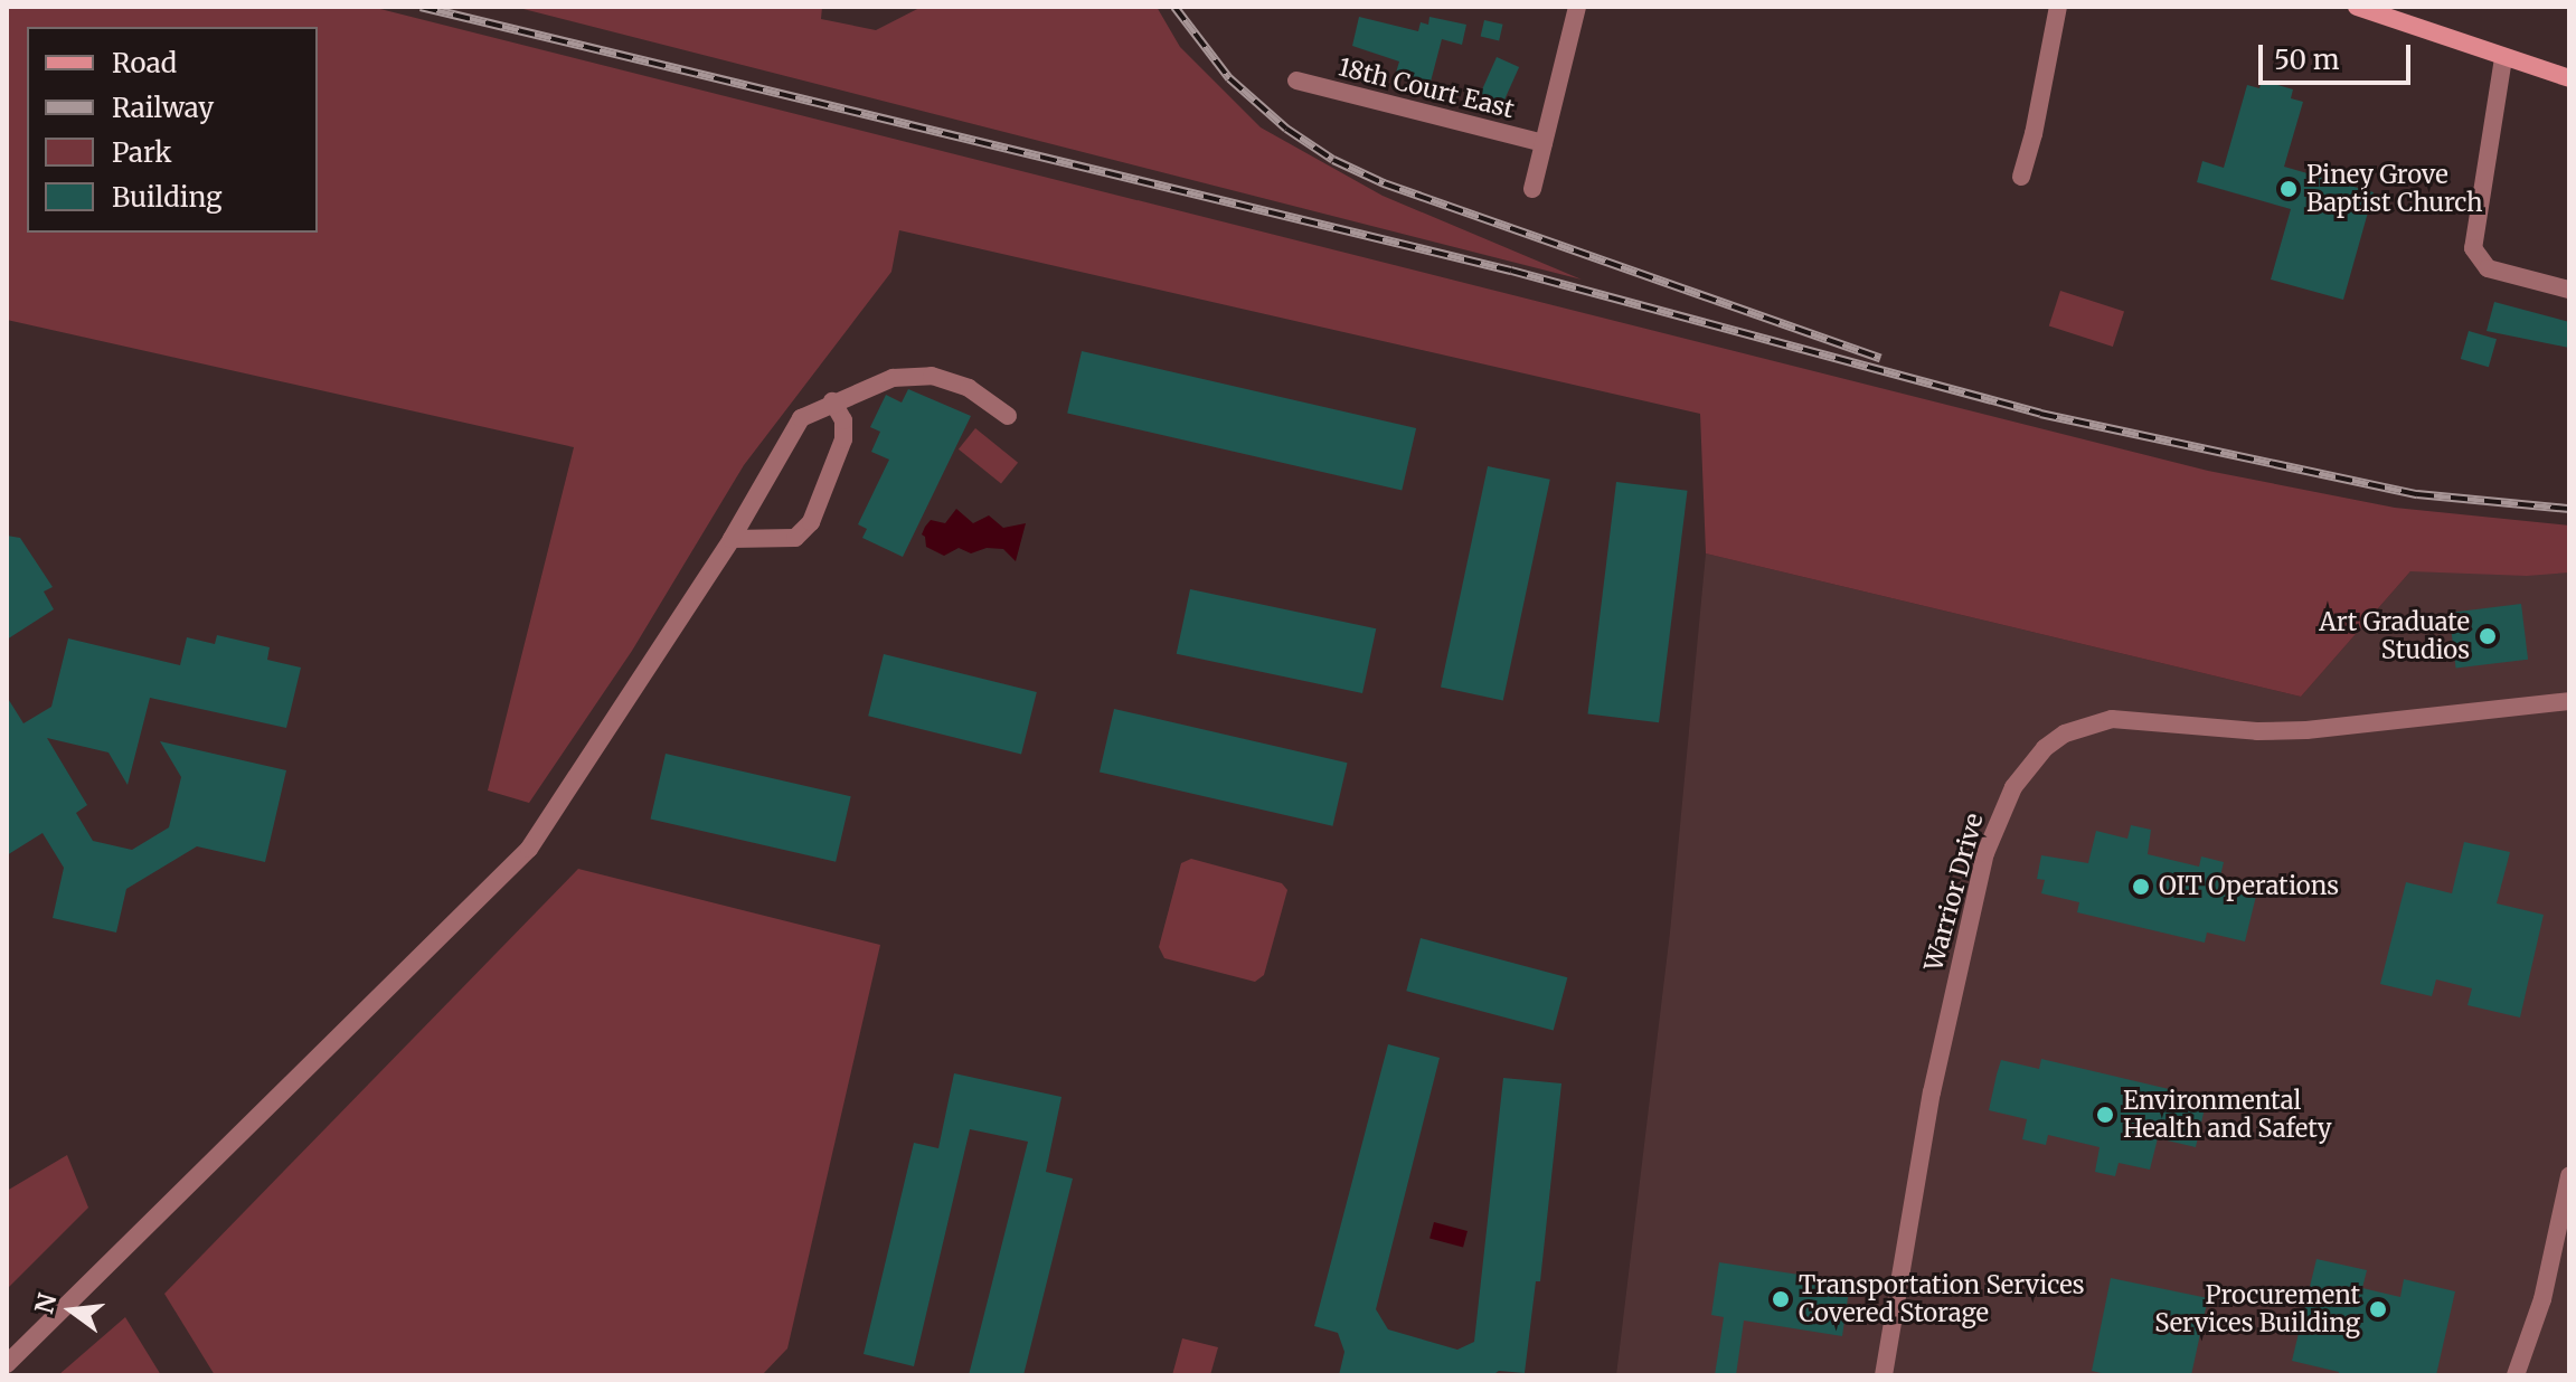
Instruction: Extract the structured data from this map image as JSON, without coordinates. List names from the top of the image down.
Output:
{
  "streets": {
    "street": ["18th Court East", "Warrior Drive"]
  },
  "places": [
    "Piney Grove Baptist Church",
    "Art Graduate Studios",
    "OIT Operations",
    "Environmental Health and Safety",
    "Transportation Services Covered Storage",
    "Procurement Services Building"
  ],
  "legend": [
    "Road",
    "Railway",
    "Park",
    "Building"
  ],
  "scale_bar": "50 m",
  "north": "left"
}
